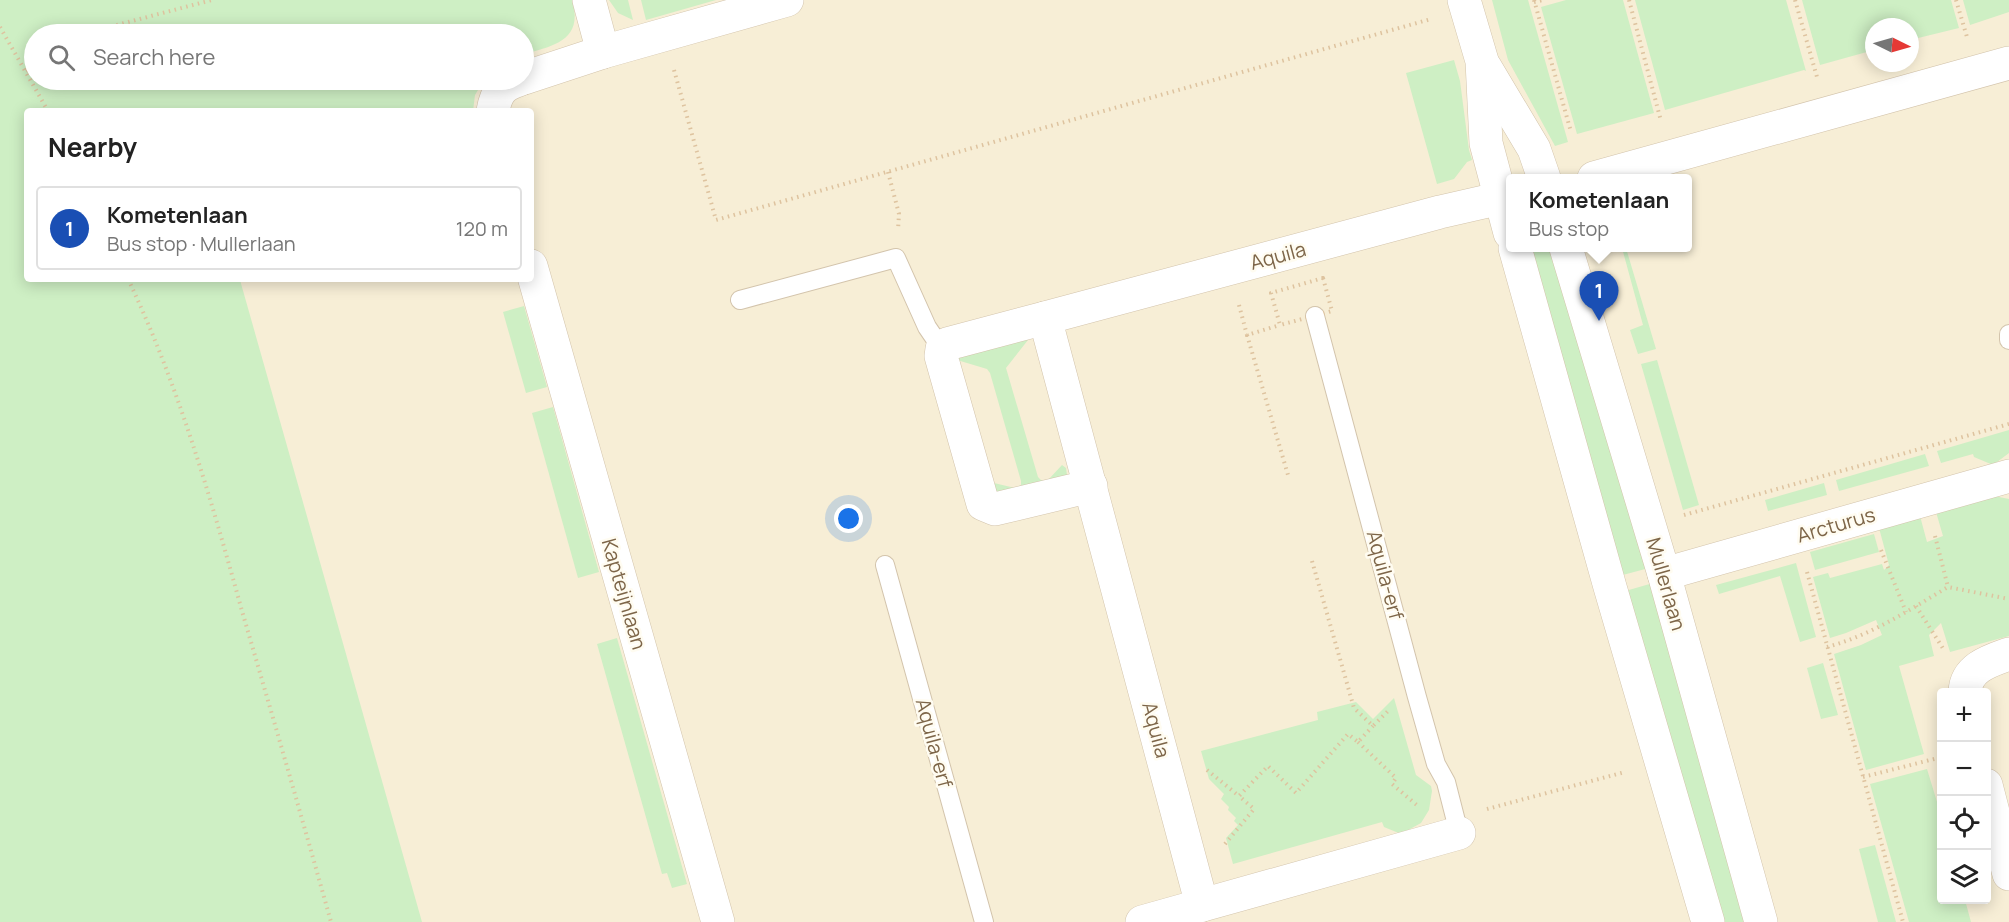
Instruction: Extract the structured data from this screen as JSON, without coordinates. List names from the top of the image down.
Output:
{
  "streets": {
    "street": [
      "Aquila",
      "Arcturus",
      "Mullerlaan",
      "Kapteijnlaan"
    ],
    "lane": ["Aquila-erf"]
  },
  "crossings": [
    ["Arcturus", "Mullerlaan"]
  ],
  "north": "right",
  "page": {
    "search": "Search here",
    "heading": "Nearby",
    "popup": ["Kometenlaan", "Bus stop"],
    "list": [
      {
        "mark": "1",
        "name": "Kometenlaan",
        "note": "Bus stop · Mullerlaan",
        "value": "120 m"
      }
    ],
    "pins": "1",
    "map_buttons": ["+", "−"]
  }
}
